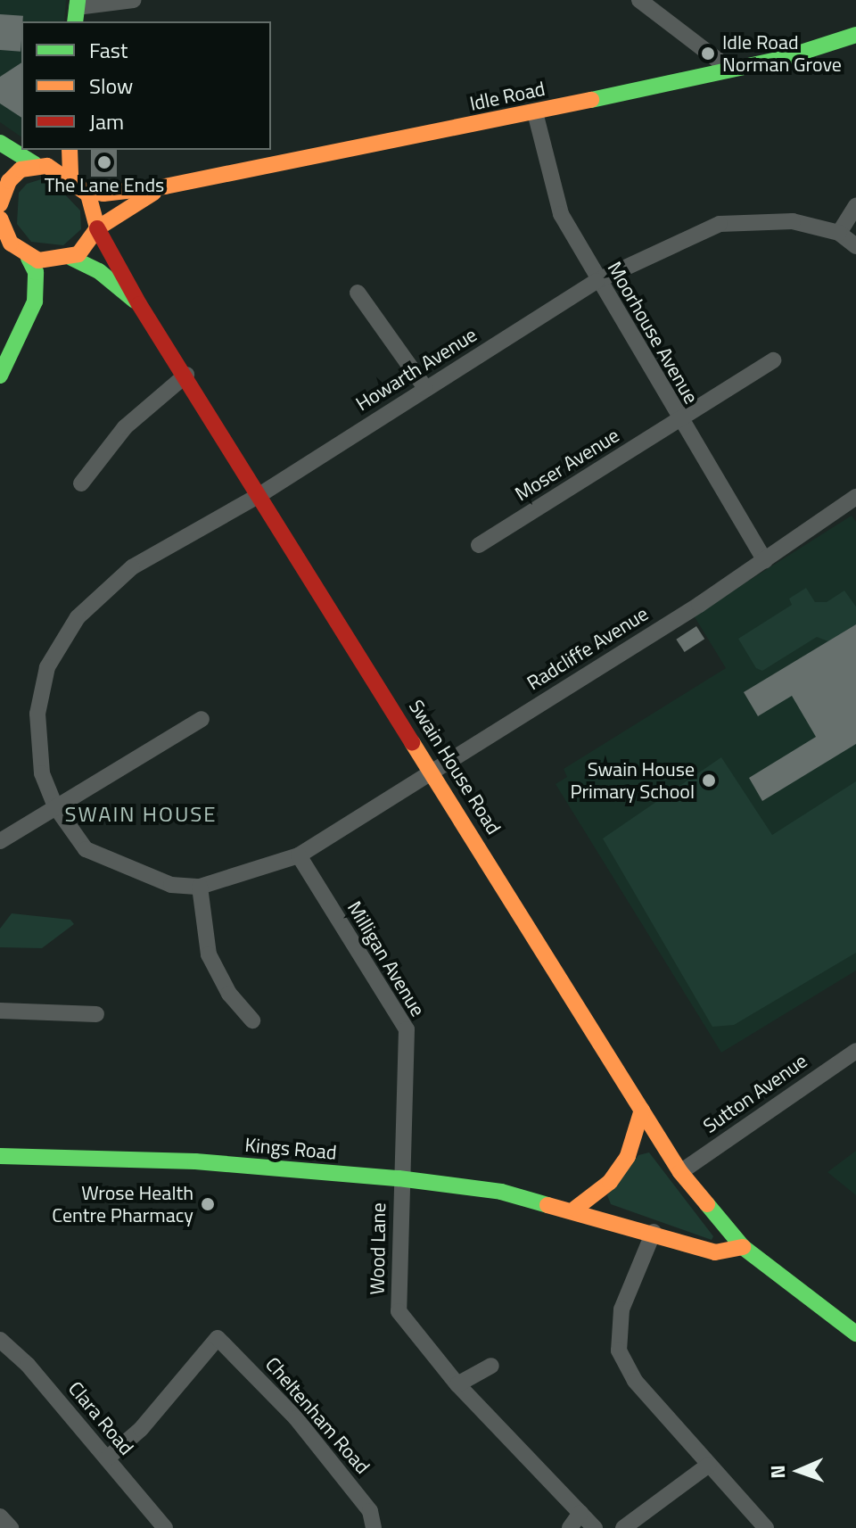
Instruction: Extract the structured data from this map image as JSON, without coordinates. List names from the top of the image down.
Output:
{
  "streets": {
    "street": [
      "Idle Road",
      "Moorhouse Avenue",
      "Howarth Avenue",
      "Moser Avenue",
      "Radcliffe Avenue",
      "Swain House Road",
      "Milligan Avenue",
      "Sutton Avenue",
      "Kings Road",
      "Wood Lane",
      "Cheltenham Road",
      "Clara Road"
    ]
  },
  "crossings": [
    ["Idle Road", "Moorhouse Avenue"],
    ["Idle Road", "Swain House Road"],
    ["Moorhouse Avenue", "Howarth Avenue"],
    ["Moorhouse Avenue", "Moser Avenue"],
    ["Moorhouse Avenue", "Radcliffe Avenue"],
    ["Howarth Avenue", "Radcliffe Avenue"],
    ["Howarth Avenue", "Swain House Road"],
    ["Radcliffe Avenue", "Swain House Road"],
    ["Radcliffe Avenue", "Milligan Avenue"],
    ["Swain House Road", "Sutton Avenue"],
    ["Swain House Road", "Kings Road"],
    ["Milligan Avenue", "Kings Road"],
    ["Milligan Avenue", "Wood Lane"],
    ["Kings Road", "Wood Lane"],
    ["Cheltenham Road", "Clara Road"]
  ],
  "districts": ["SWAIN HOUSE"],
  "places": [
    "Idle Road Norman Grove",
    "The Lane Ends",
    "Swain House Primary School",
    "Wrose Health Centre Pharmacy"
  ],
  "legend": ["Fast", "Slow", "Jam"],
  "north": "left"
}
